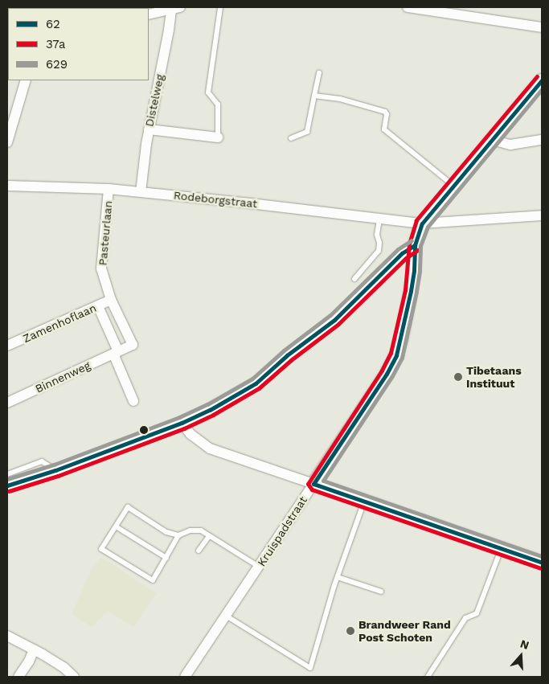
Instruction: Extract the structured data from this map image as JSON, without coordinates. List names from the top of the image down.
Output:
{
  "streets": {
    "street": [
      "Distelweg",
      "Rodeborgstraat",
      "Pasteurlaan",
      "Zamenhoflaan",
      "Binnenweg",
      "Kruispadstraat"
    ]
  },
  "crossings": [
    ["Distelweg", "Rodeborgstraat"],
    ["Rodeborgstraat", "Pasteurlaan"],
    ["Rodeborgstraat", "Kruispadstraat"],
    ["Pasteurlaan", "Zamenhoflaan"],
    ["Pasteurlaan", "Binnenweg"]
  ],
  "places": ["Tibetaans Instituut", "Brandweer Rand Post Schoten"],
  "lines": ["transit line 37a", "transit line 62", "transit line 629"],
  "legend": ["62", "37a", "629"],
  "north": "top"
}
